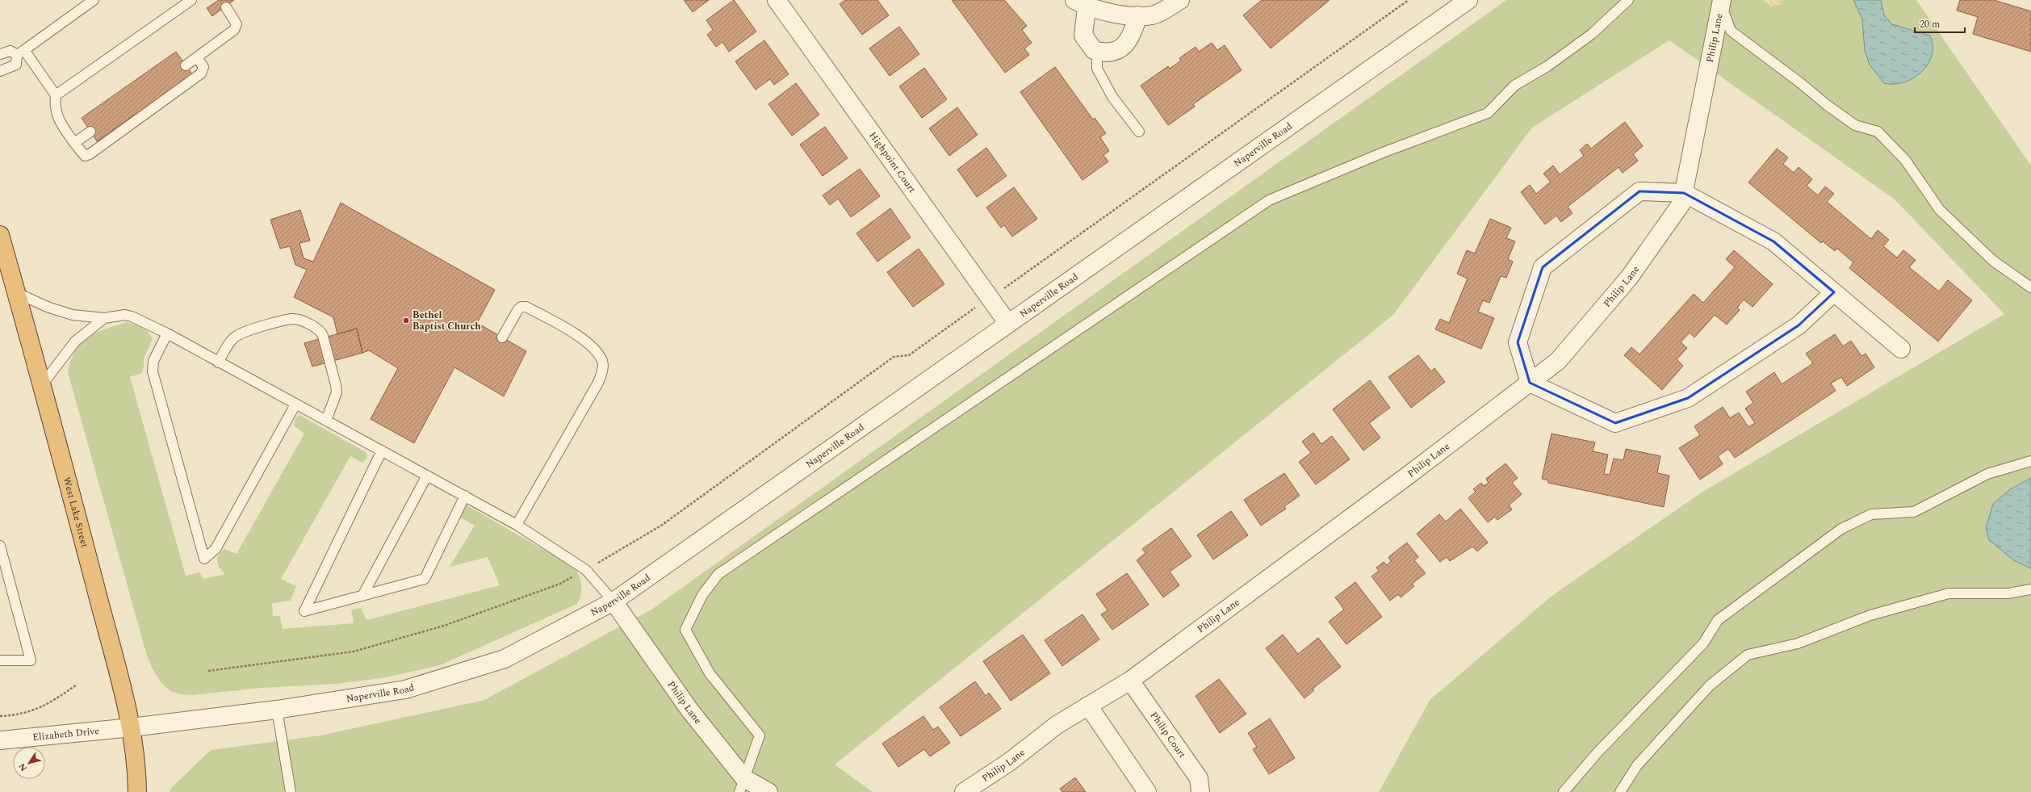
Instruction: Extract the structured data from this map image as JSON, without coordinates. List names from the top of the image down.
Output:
{
  "streets": {
    "highway": ["West Lake Street"],
    "street": [
      "Philip Lane",
      "Naperville Road",
      "Highpoint Court",
      "Elizabeth Drive",
      "Philip Court"
    ]
  },
  "crossings": [
    ["Philip Lane", "Naperville Road"],
    ["Philip Lane", "Philip Court"],
    ["Naperville Road", "Highpoint Court"],
    ["Naperville Road", "West Lake Street"],
    ["Naperville Road", "Elizabeth Drive"],
    ["West Lake Street", "Elizabeth Drive"]
  ],
  "places": ["Bethel Baptist Church"],
  "scale_bar": "20 m",
  "north": "bottom left"
}
